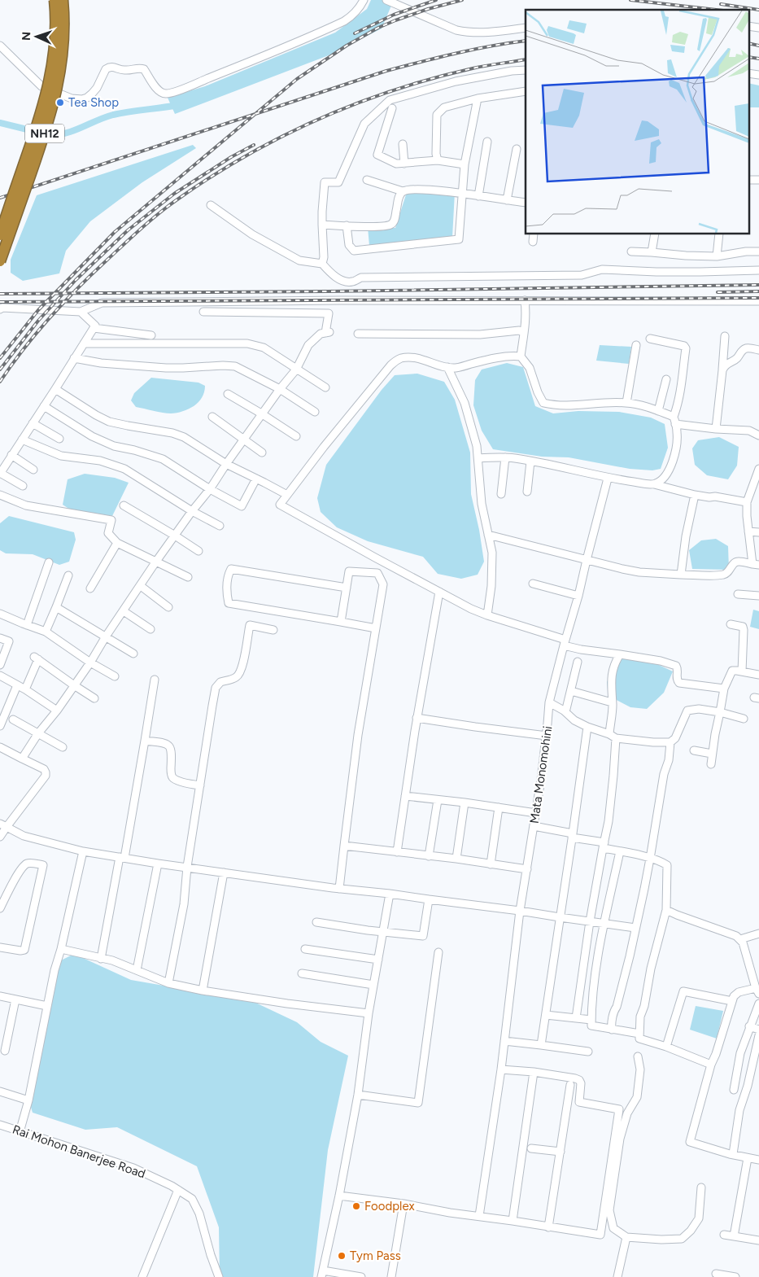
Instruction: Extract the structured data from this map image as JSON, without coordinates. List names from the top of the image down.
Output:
{
  "streets": {
    "highway": ["NH12"],
    "street": ["Mata Monomohini", "Rai Mohon Banerjee Road"]
  },
  "places": ["Tea Shop", "Foodplex", "Tym Pass"],
  "north": "left"
}
